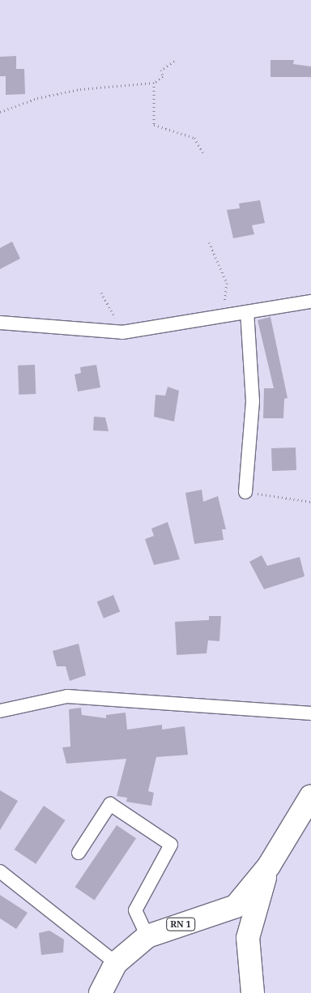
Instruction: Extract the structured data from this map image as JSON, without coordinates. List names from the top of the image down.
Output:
{
  "streets": {
    "highway": ["RN 1"]
  }
}
